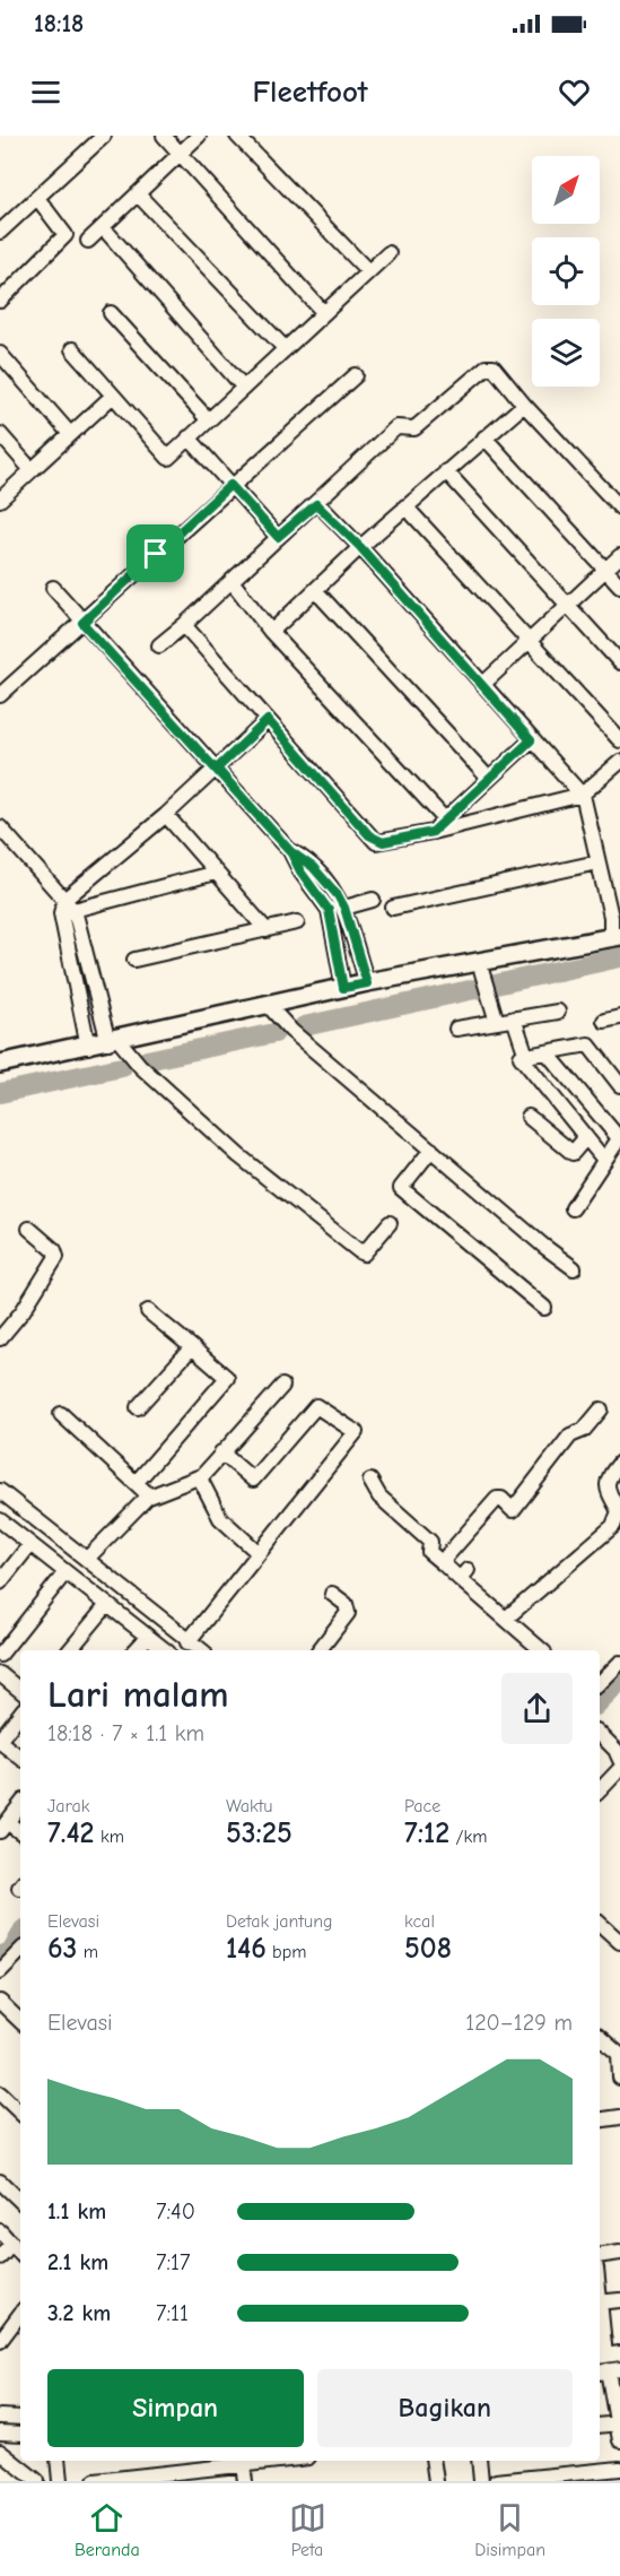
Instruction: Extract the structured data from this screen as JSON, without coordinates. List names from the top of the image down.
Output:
{
  "north": "top right",
  "page": {
    "status": "18:18",
    "header": "Fleetfoot",
    "heading": ["Lari malam", "18:18 · 7 × 1.1 km"],
    "stats": [
      ["Jarak", "7.42 km"],
      ["Waktu", "53:25"],
      ["Pace", "7:12 /km"],
      ["Elevasi", "63 m"],
      ["Detak jantung", "146 bpm"],
      ["kcal", "508"]
    ],
    "chart": ["Elevasi", "120–129 m"],
    "list": [
      {
        "name": "1.1 km",
        "note": "7:40"
      },
      {
        "name": "2.1 km",
        "note": "7:17"
      },
      {
        "name": "3.2 km",
        "note": "7:11"
      }
    ],
    "buttons": ["Simpan", "Bagikan"],
    "tabs": ["Beranda", "Peta", "Disimpan"]
  }
}
